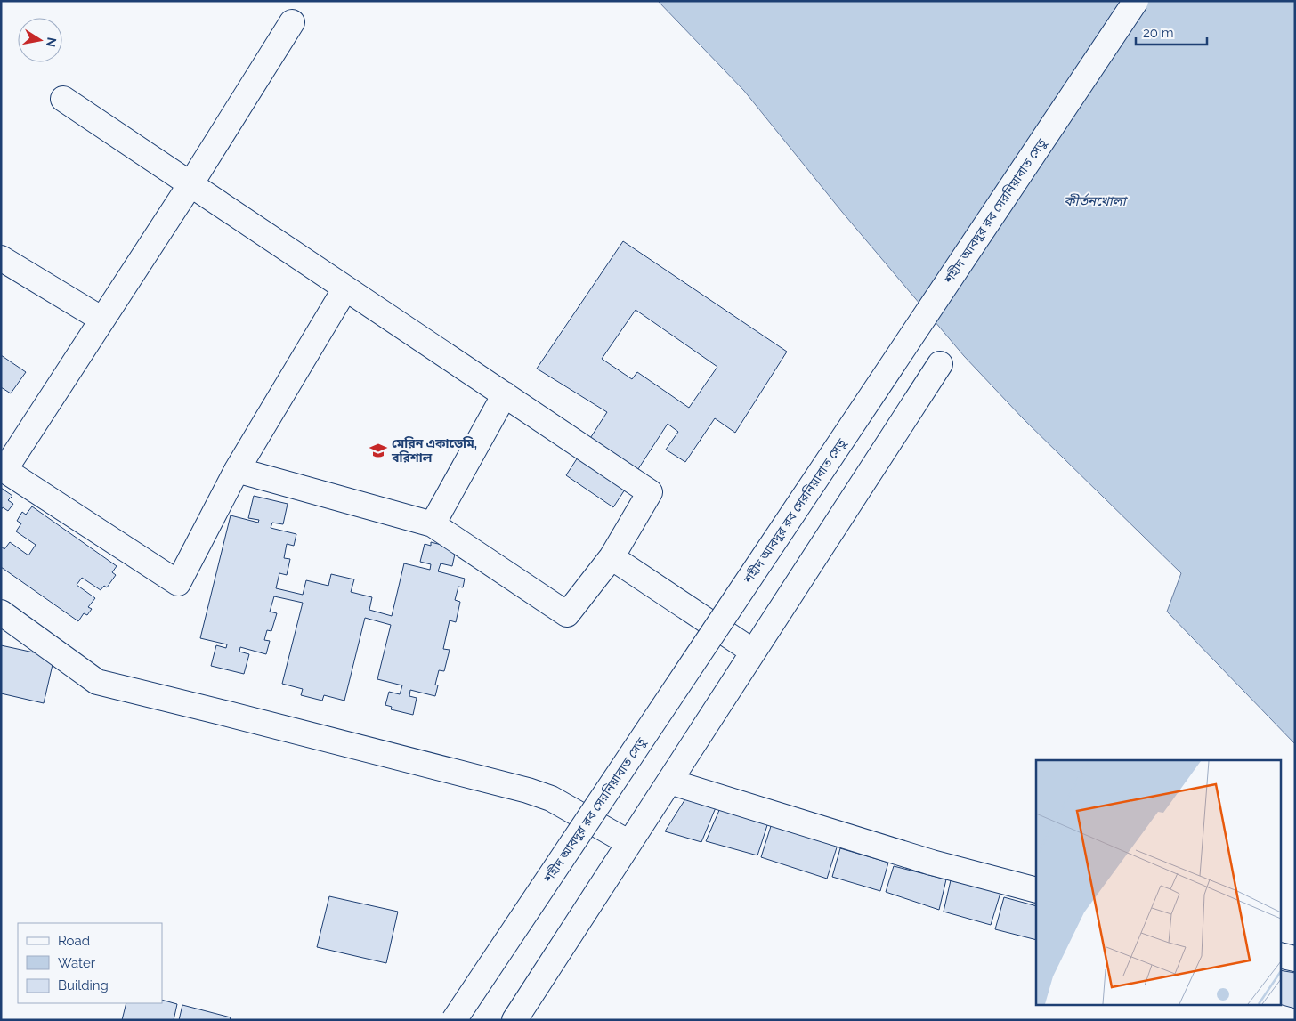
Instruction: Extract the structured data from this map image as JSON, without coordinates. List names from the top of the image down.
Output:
{
  "streets": {
    "main road": ["শহীদ আবদুর রব সেরনিয়াবাত সেতু"]
  },
  "water": ["কীর্তনখোলা"],
  "places": {
    "school or university": ["মেরিন একাডেমি, বরিশাল"]
  },
  "legend": ["Road", "Water", "Building"],
  "scale_bar": "20 m",
  "north": "right"
}
